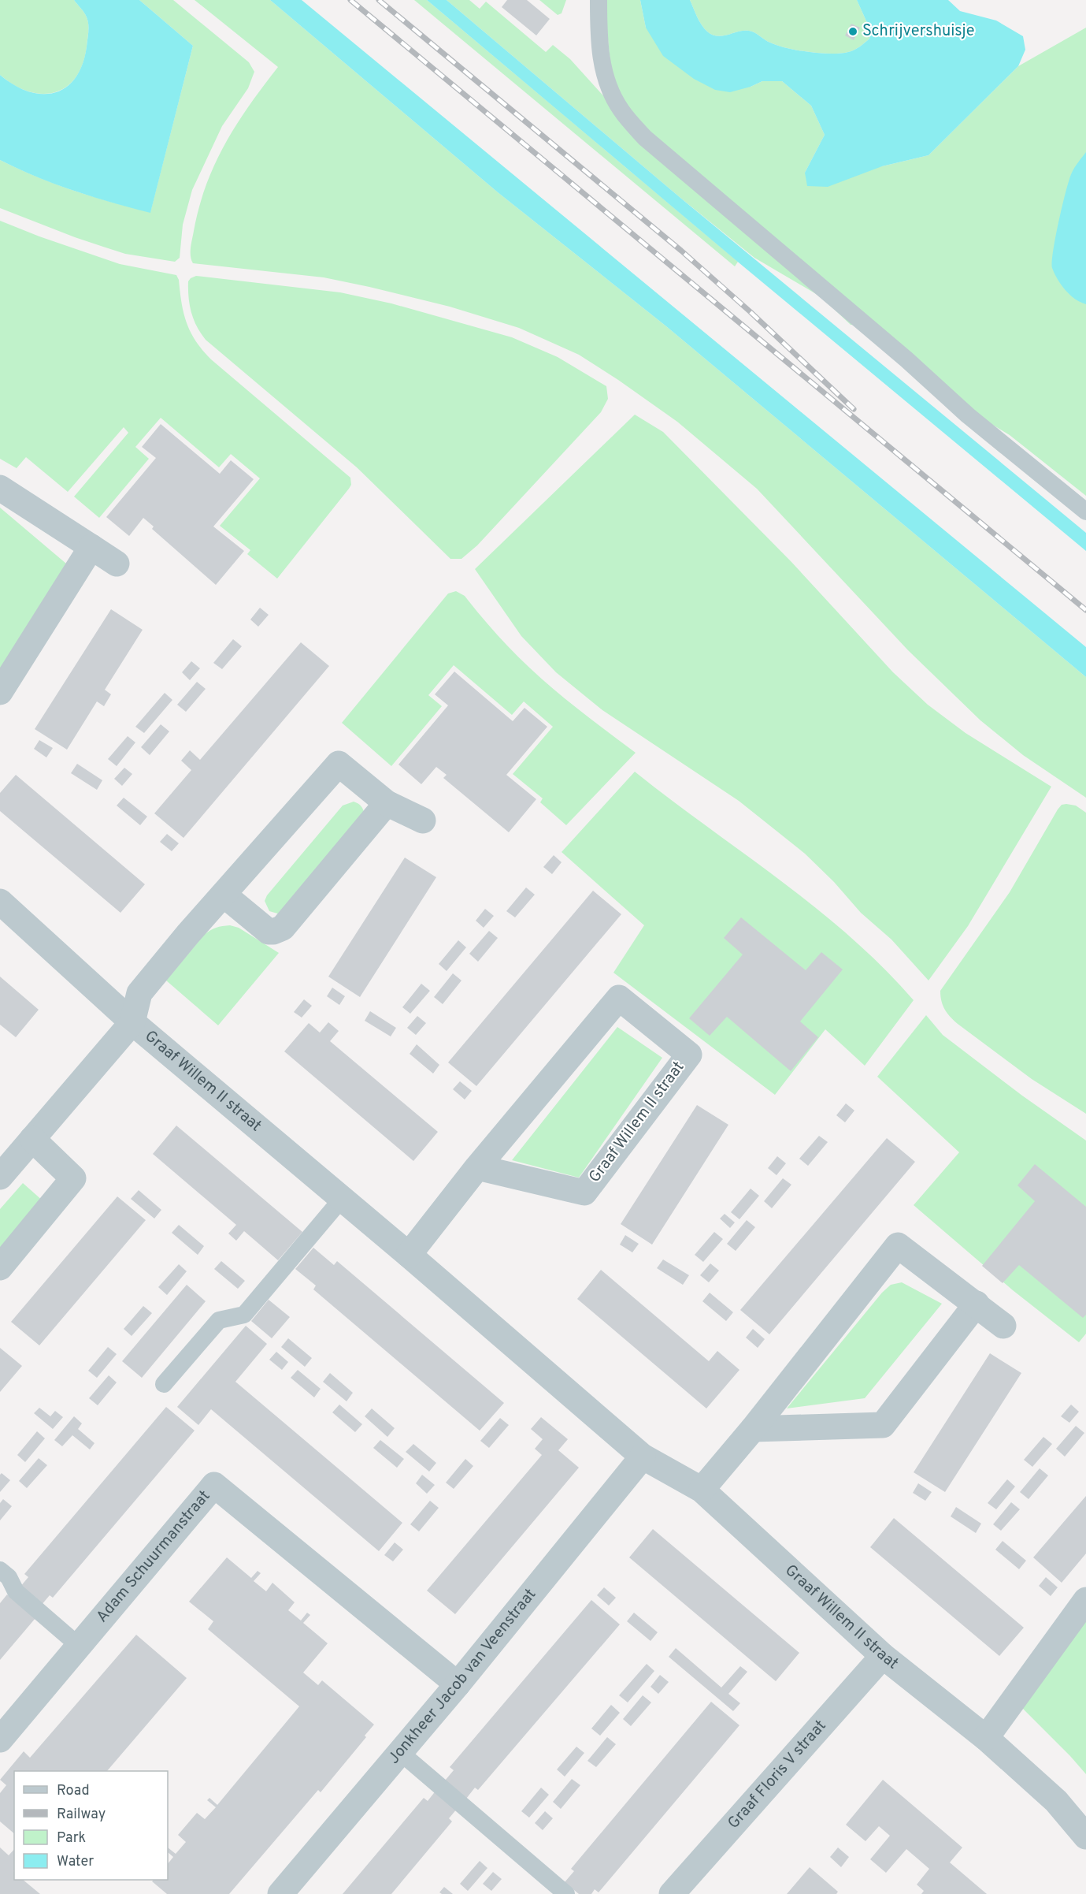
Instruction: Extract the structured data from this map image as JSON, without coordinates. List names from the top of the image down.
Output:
{
  "streets": {
    "street": [
      "Graaf Willem II straat",
      "Adam Schuurmanstraat",
      "Jonkheer Jacob van Veenstraat",
      "Graaf Floris V straat"
    ]
  },
  "crossings": [
    ["Graaf Willem II straat", "Jonkheer Jacob van Veenstraat"],
    ["Graaf Willem II straat", "Graaf Floris V straat"],
    ["Adam Schuurmanstraat", "Jonkheer Jacob van Veenstraat"]
  ],
  "places": ["Schrijvershuisje"],
  "legend": [
    "Road",
    "Railway",
    "Park",
    "Water"
  ]
}
